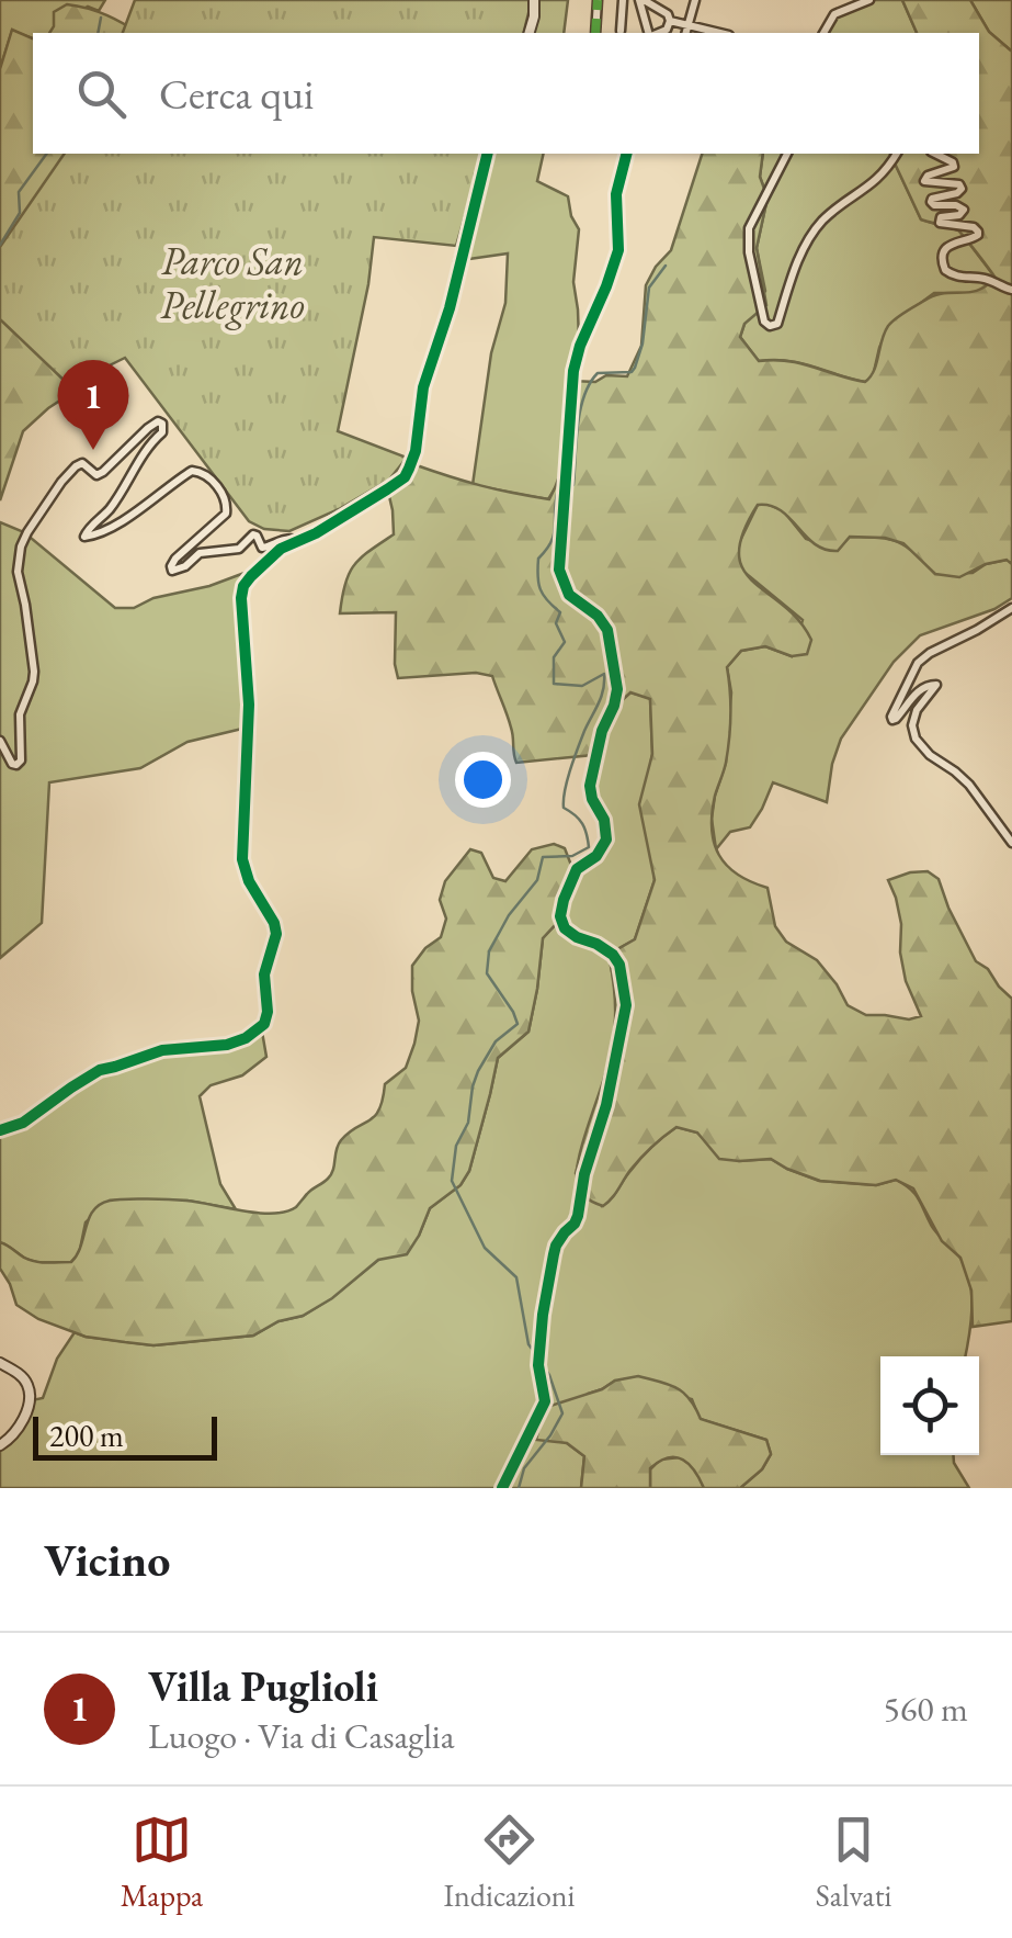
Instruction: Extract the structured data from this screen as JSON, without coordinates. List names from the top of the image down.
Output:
{
  "parks": ["Parco San Pellegrino"],
  "scale_bar": "200 m",
  "page": {
    "search": "Cerca qui",
    "pins": "1",
    "scale": "200 m",
    "heading": "Vicino",
    "list": [
      {
        "mark": "1",
        "name": "Villa Puglioli",
        "note": "Luogo · Via di Casaglia",
        "value": "560 m"
      }
    ],
    "nav": ["Mappa", "Indicazioni", "Salvati"]
  }
}
